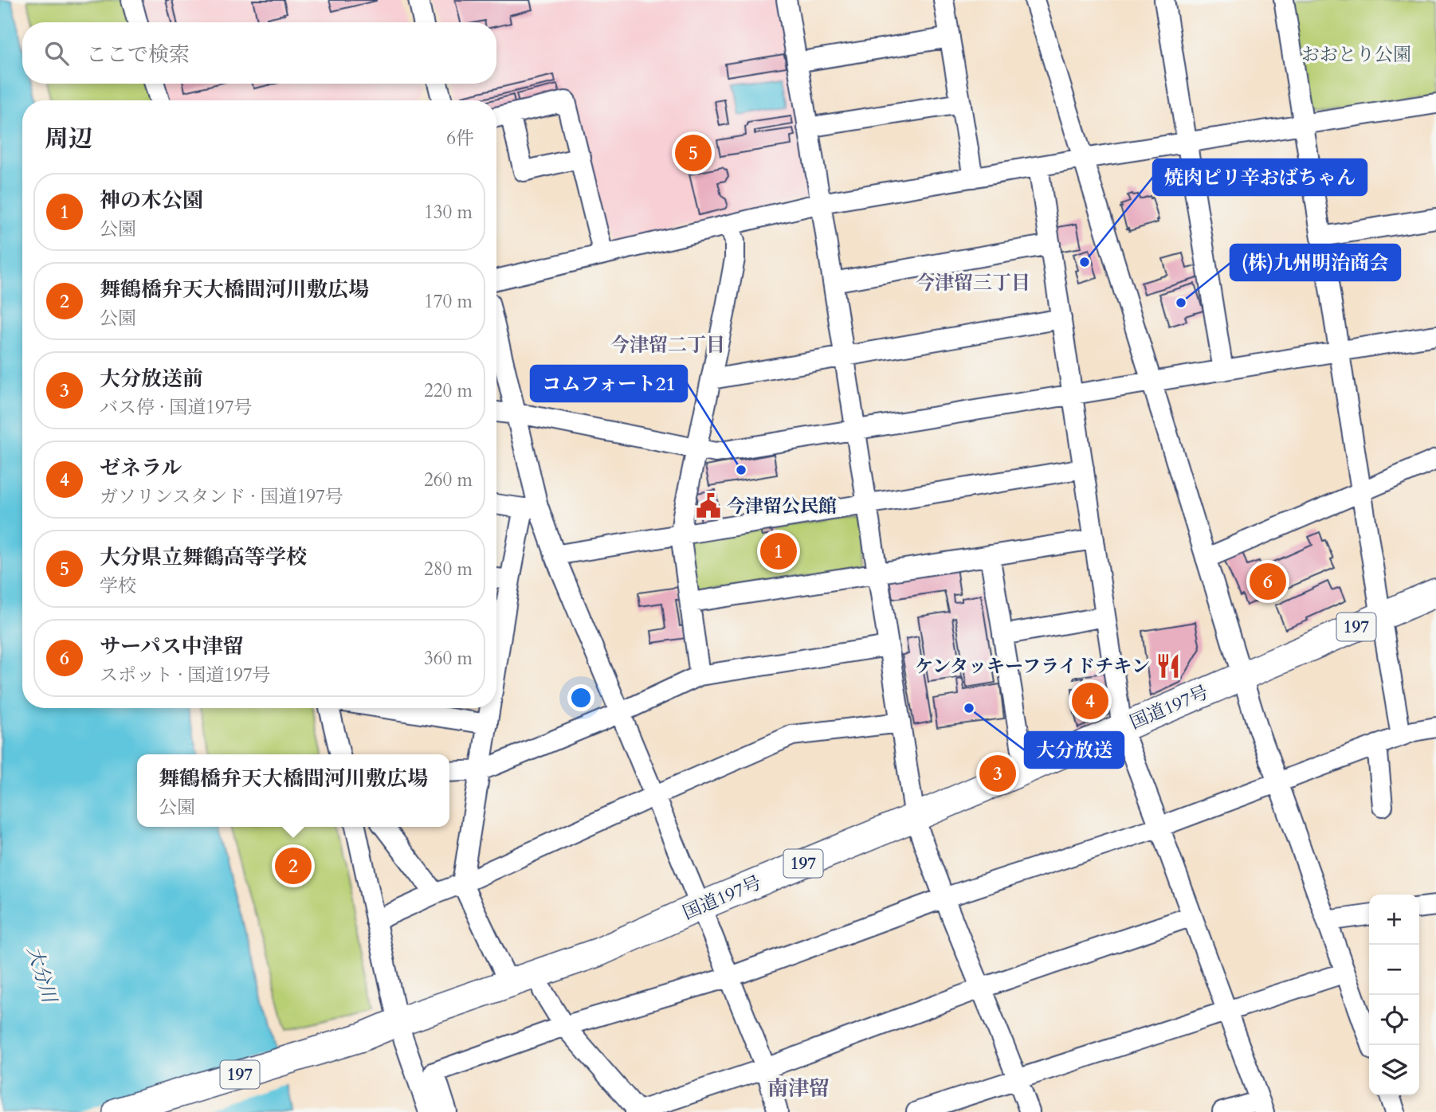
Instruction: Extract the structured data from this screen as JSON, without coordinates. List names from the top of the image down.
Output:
{
  "streets": {
    "highway": ["197", "国道197号"]
  },
  "districts": ["今津留三丁目", "今津留二丁目", "南津留"],
  "water": ["大分川"],
  "parks": ["おおとり公園"],
  "places": {
    "other": [
      "焼肉ピリ辛おばちゃん",
      "(株)九州明治商会",
      "コムフォート21",
      "大分放送"
    ],
    "public building": ["今津留公民館"],
    "restaurant": ["ケンタッキーフライドチキン"]
  },
  "page": {
    "search": "ここで検索",
    "heading": ["周辺", "6件"],
    "pins": [
      "5",
      "1",
      "6",
      "4",
      "3",
      "2"
    ],
    "list": [
      {
        "mark": "1",
        "name": "神の木公園",
        "note": "公園",
        "value": "130 m"
      },
      {
        "mark": "2",
        "name": "舞鶴橋弁天大橋間河川敷広場",
        "note": "公園",
        "value": "170 m"
      },
      {
        "mark": "3",
        "name": "大分放送前",
        "note": "バス停 · 国道197号",
        "value": "220 m"
      },
      {
        "mark": "4",
        "name": "ゼネラル",
        "note": "ガソリンスタンド · 国道197号",
        "value": "260 m"
      },
      {
        "mark": "5",
        "name": "大分県立舞鶴高等学校",
        "note": "学校",
        "value": "280 m"
      },
      {
        "mark": "6",
        "name": "サーパス中津留",
        "note": "スポット · 国道197号",
        "value": "360 m"
      }
    ],
    "popup": ["舞鶴橋弁天大橋間河川敷広場", "公園"],
    "map_buttons": ["+", "−"]
  }
}
